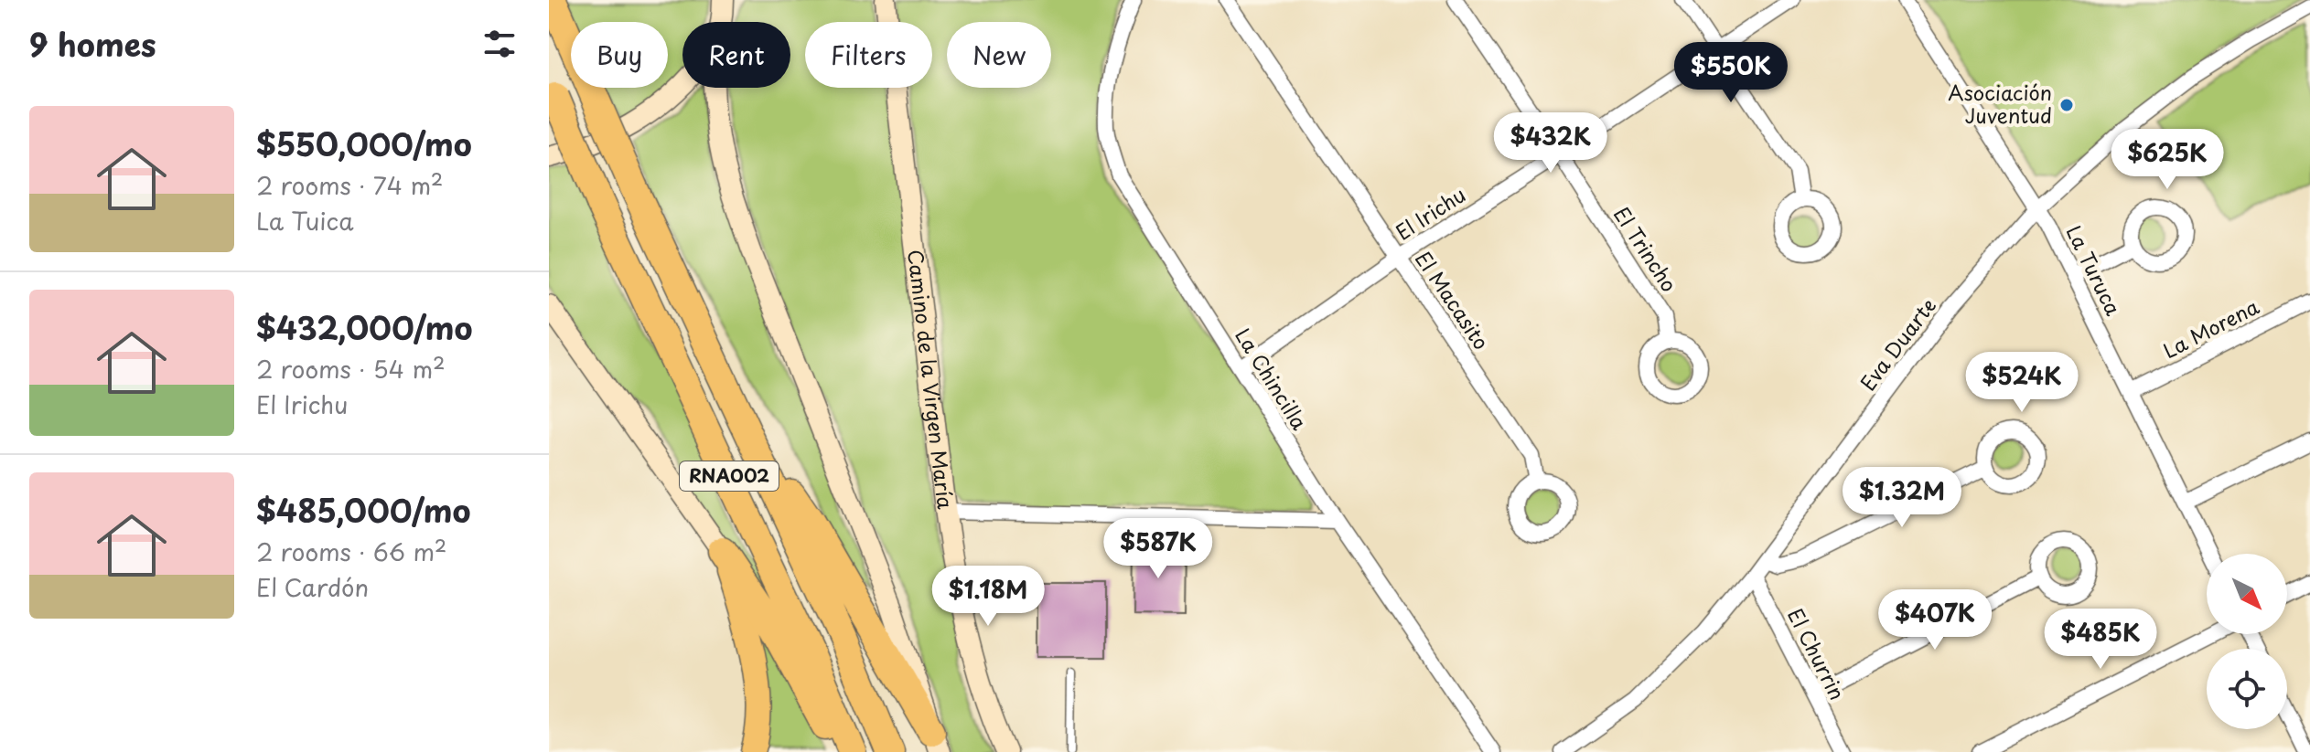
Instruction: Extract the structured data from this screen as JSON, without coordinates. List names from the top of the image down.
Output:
{
  "streets": {
    "highway": ["RNA002"],
    "main road": ["Camino de la Virgen María"],
    "street": [
      "El Irichu",
      "El Trincho",
      "La Turuca",
      "El Macasito",
      "La Morena",
      "Eva Duarte",
      "La Chincilla",
      "El Churrin"
    ]
  },
  "crossings": [
    ["El Irichu", "El Trincho"],
    ["El Irichu", "El Macasito"],
    ["El Irichu", "La Chincilla"],
    ["La Turuca", "La Morena"],
    ["La Turuca", "Eva Duarte"],
    ["Eva Duarte", "El Churrin"]
  ],
  "places": ["Asociación Juventud"],
  "north": "bottom right",
  "page": {
    "heading": "9 homes",
    "chip": [
      "Buy",
      "Rent",
      "Filters",
      "New"
    ],
    "price": [
      "$550K",
      "$432K",
      "$625K",
      "$524K",
      "$1.32M",
      "$587K",
      "$1.18M",
      "$407K",
      "$485K"
    ],
    "list": [
      {
        "name": "$550,000/mo",
        "note": "2 rooms · 74 m² · La Tuica"
      },
      {
        "name": "$432,000/mo",
        "note": "2 rooms · 54 m² · El Irichu"
      },
      {
        "name": "$485,000/mo",
        "note": "2 rooms · 66 m² · El Cardón"
      }
    ]
  }
}
